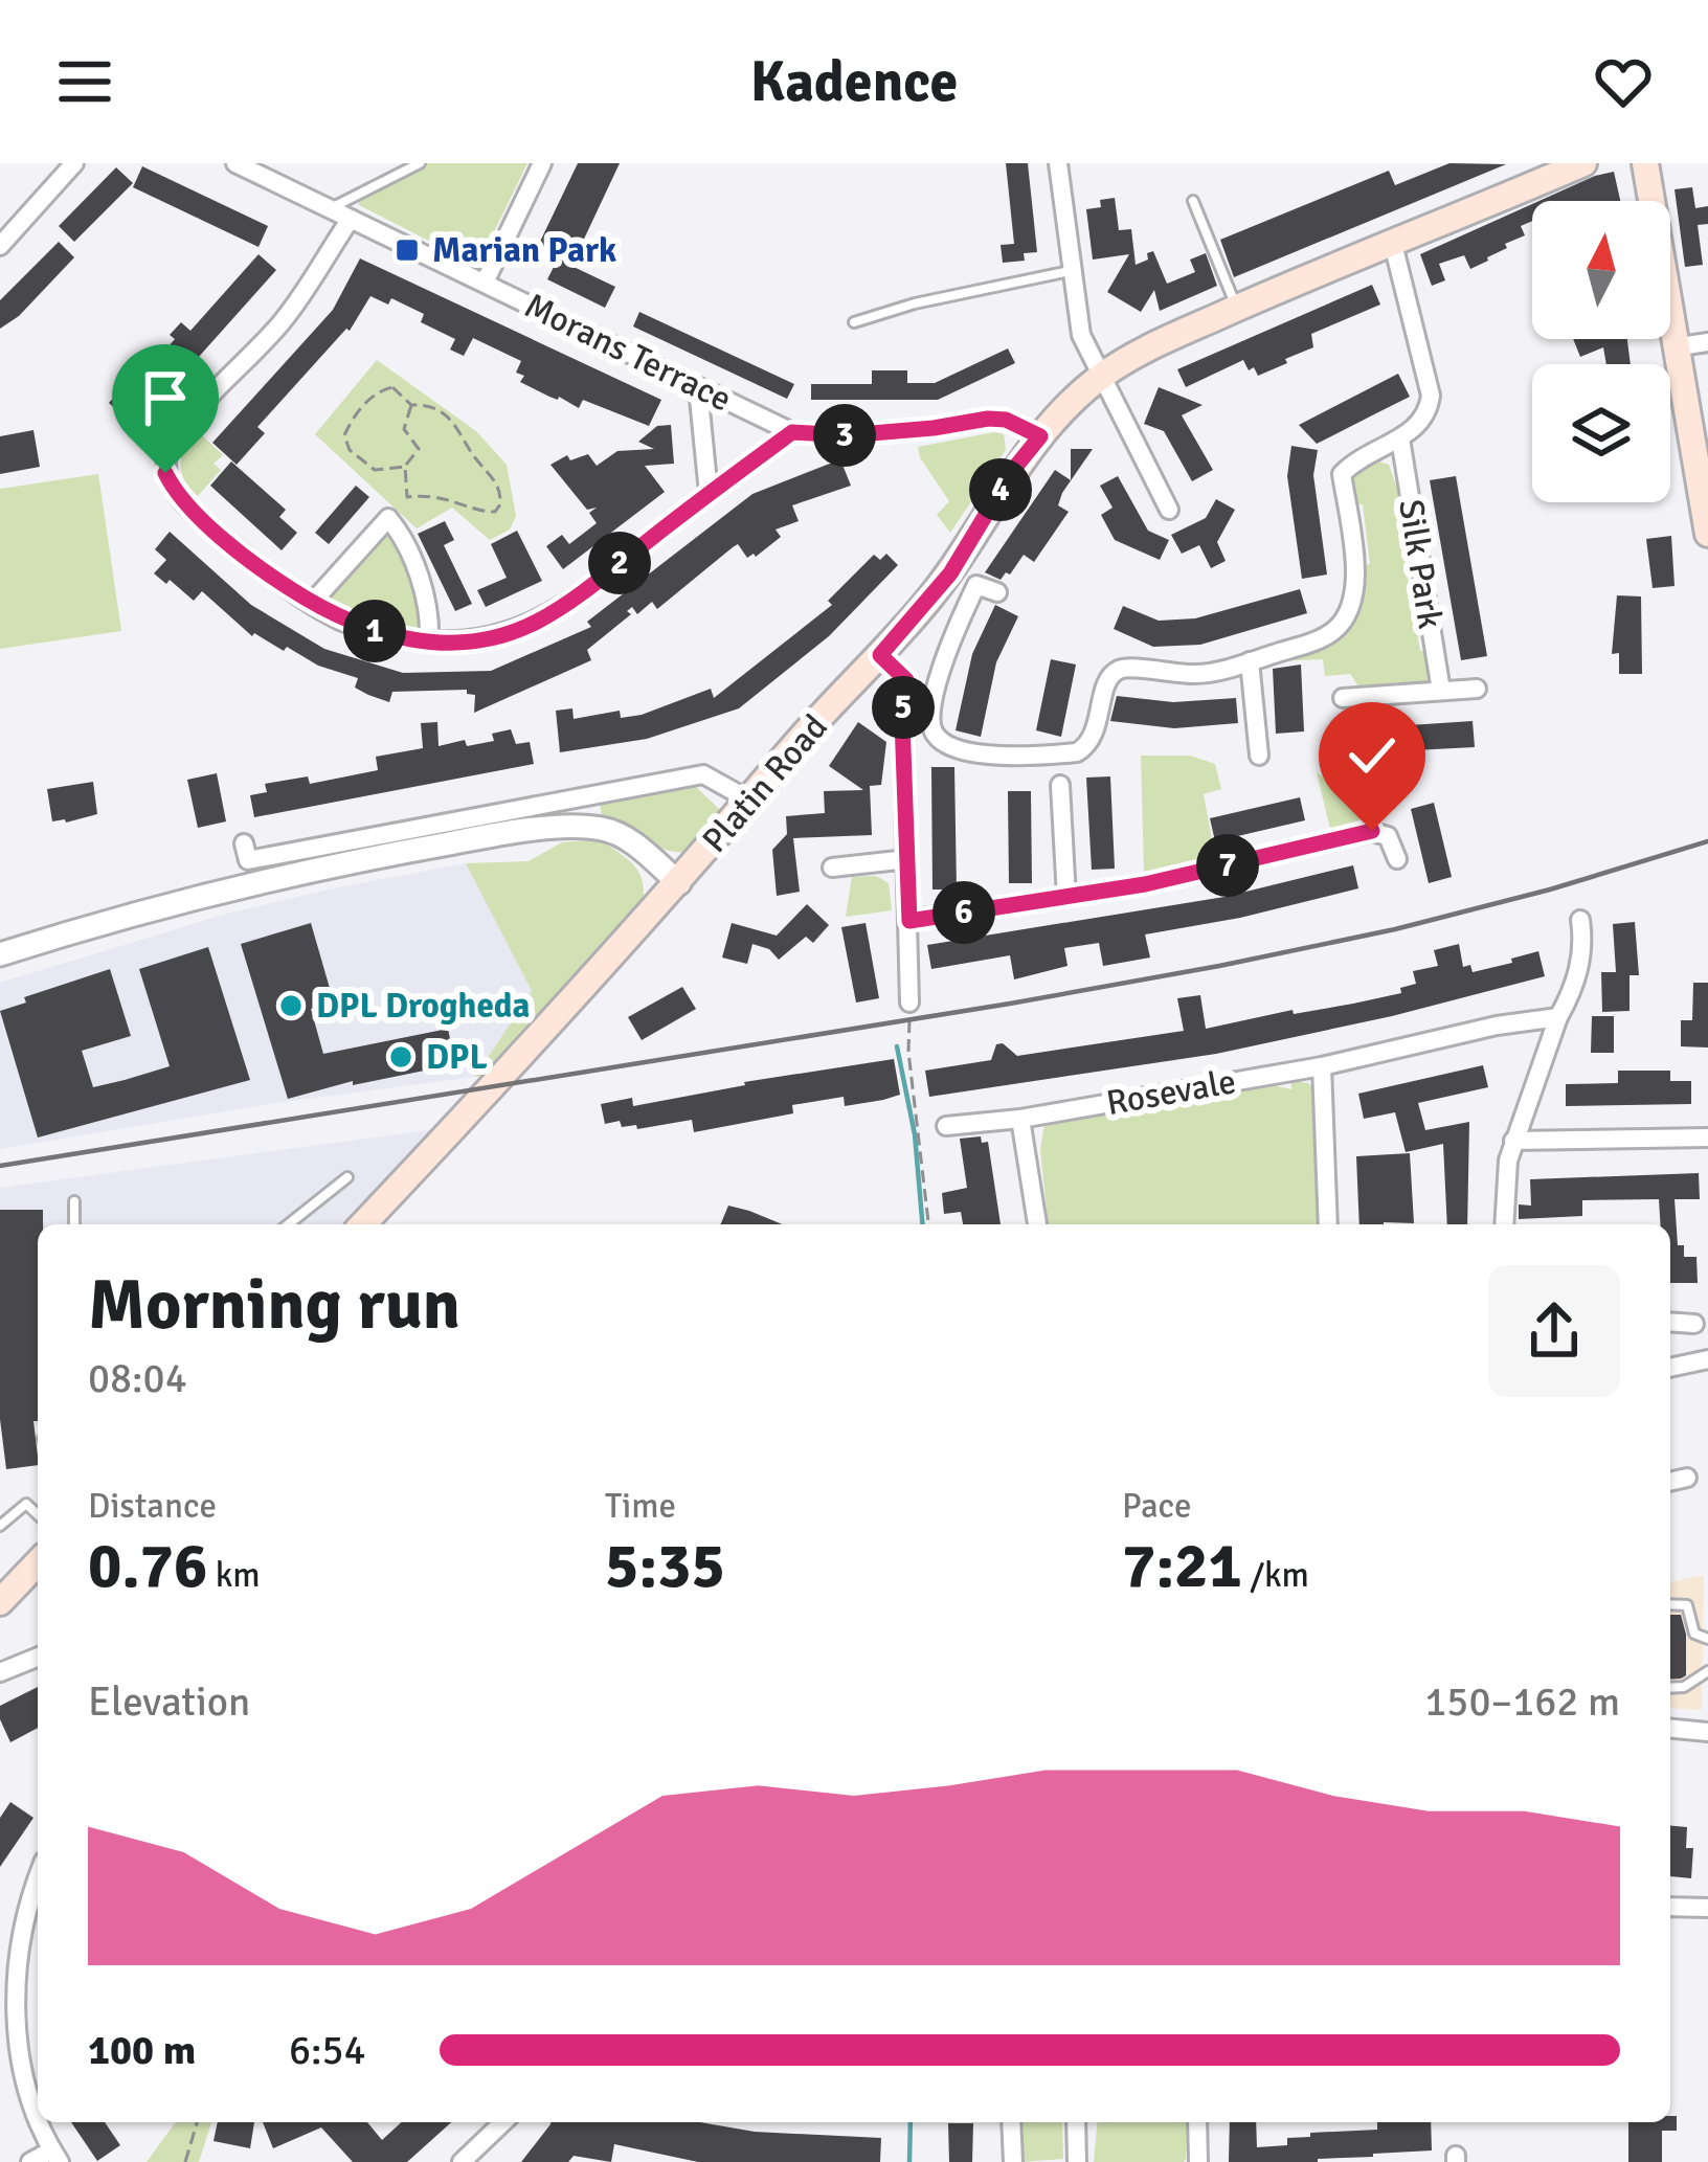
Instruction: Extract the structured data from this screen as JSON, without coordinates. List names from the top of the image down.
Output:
{
  "streets": {
    "main road": ["Platin Road"],
    "street": ["Morans Terrace", "Silk Park", "Rosevale"]
  },
  "crossings": [
    ["Morans Terrace", "Platin Road"]
  ],
  "places": {
    "transit": ["Marian Park"],
    "other": ["DPL Drogheda", "DPL"]
  },
  "north": "top",
  "page": {
    "header": "Kadence",
    "pins": [
      "3",
      "4",
      "2",
      "1",
      "5",
      "7",
      "6"
    ],
    "heading": ["Morning run", "08:04"],
    "stats": [
      ["Distance", "0.76 km"],
      ["Time", "5:35"],
      ["Pace", "7:21 /km"]
    ],
    "chart": ["Elevation", "150–162 m"],
    "list": [
      {
        "name": "100 m",
        "note": "6:54"
      }
    ]
  }
}
